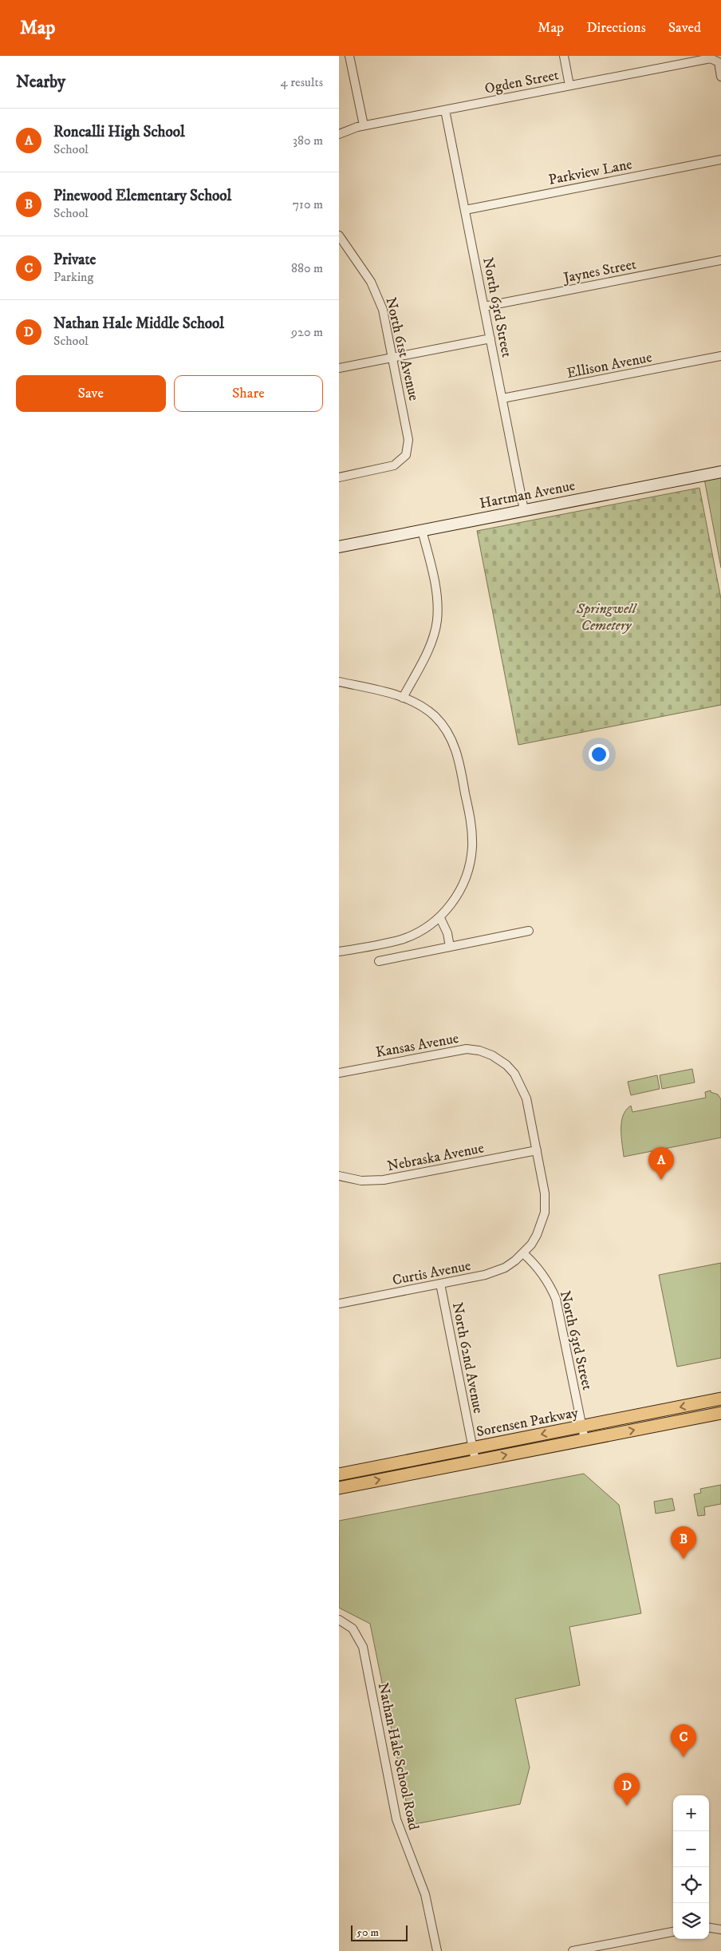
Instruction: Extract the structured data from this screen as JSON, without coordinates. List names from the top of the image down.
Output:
{
  "streets": {
    "main road": ["Hartman Avenue", "Sorensen Parkway"],
    "street": [
      "Ogden Street",
      "Parkview Lane",
      "Jaynes Street",
      "North 63rd Street",
      "North 61st Avenue",
      "Ellison Avenue",
      "Kansas Avenue",
      "Nebraska Avenue",
      "Curtis Avenue",
      "North 62nd Avenue",
      "Nathan Hale School Road"
    ]
  },
  "crossings": [
    ["Ogden Street", "North 63rd Street"],
    ["Parkview Lane", "North 63rd Street"],
    ["Jaynes Street", "North 63rd Street"],
    ["North 63rd Street", "Ellison Avenue"],
    ["North 63rd Street", "Hartman Avenue"],
    ["North 63rd Street", "Curtis Avenue"],
    ["North 63rd Street", "Sorensen Parkway"],
    ["Kansas Avenue", "Nebraska Avenue"],
    ["Curtis Avenue", "North 62nd Avenue"],
    ["North 62nd Avenue", "Sorensen Parkway"]
  ],
  "parks": ["Springwell Cemetery"],
  "scale_bar": "50 m",
  "page": {
    "header": "Map",
    "nav": ["Map", "Directions", "Saved"],
    "heading": ["Nearby", "4 results"],
    "list": [
      {
        "mark": "A",
        "name": "Roncalli High School",
        "note": "School",
        "value": "380 m"
      },
      {
        "mark": "B",
        "name": "Pinewood Elementary School",
        "note": "School",
        "value": "710 m"
      },
      {
        "mark": "C",
        "name": "Private",
        "note": "Parking",
        "value": "880 m"
      },
      {
        "mark": "D",
        "name": "Nathan Hale Middle School",
        "note": "School",
        "value": "920 m"
      }
    ],
    "buttons": ["Save", "Share"],
    "pins": [
      "A",
      "B",
      "C",
      "D"
    ],
    "map_buttons": ["+", "−"],
    "scale": "50 m"
  }
}
